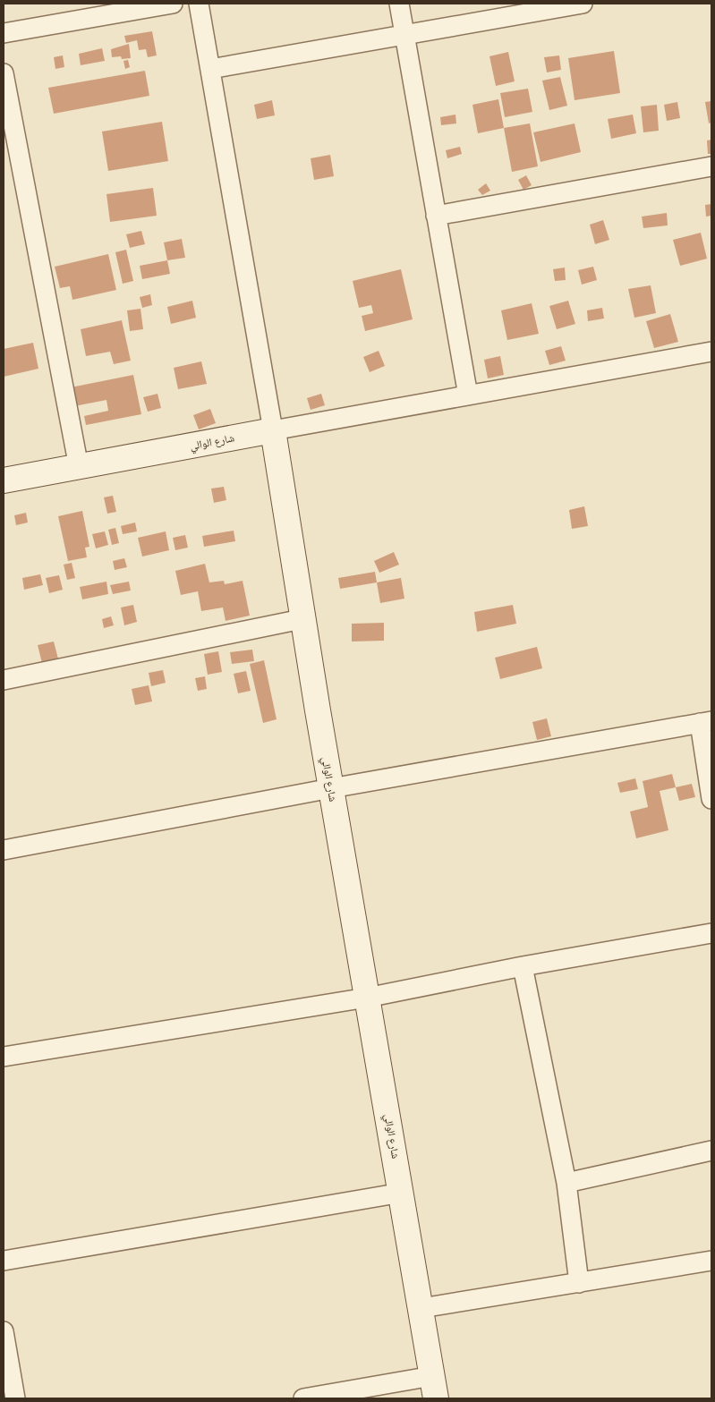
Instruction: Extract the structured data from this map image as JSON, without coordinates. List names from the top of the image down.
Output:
{
  "streets": {
    "main road": ["شارع الوالي"]
  }
}
